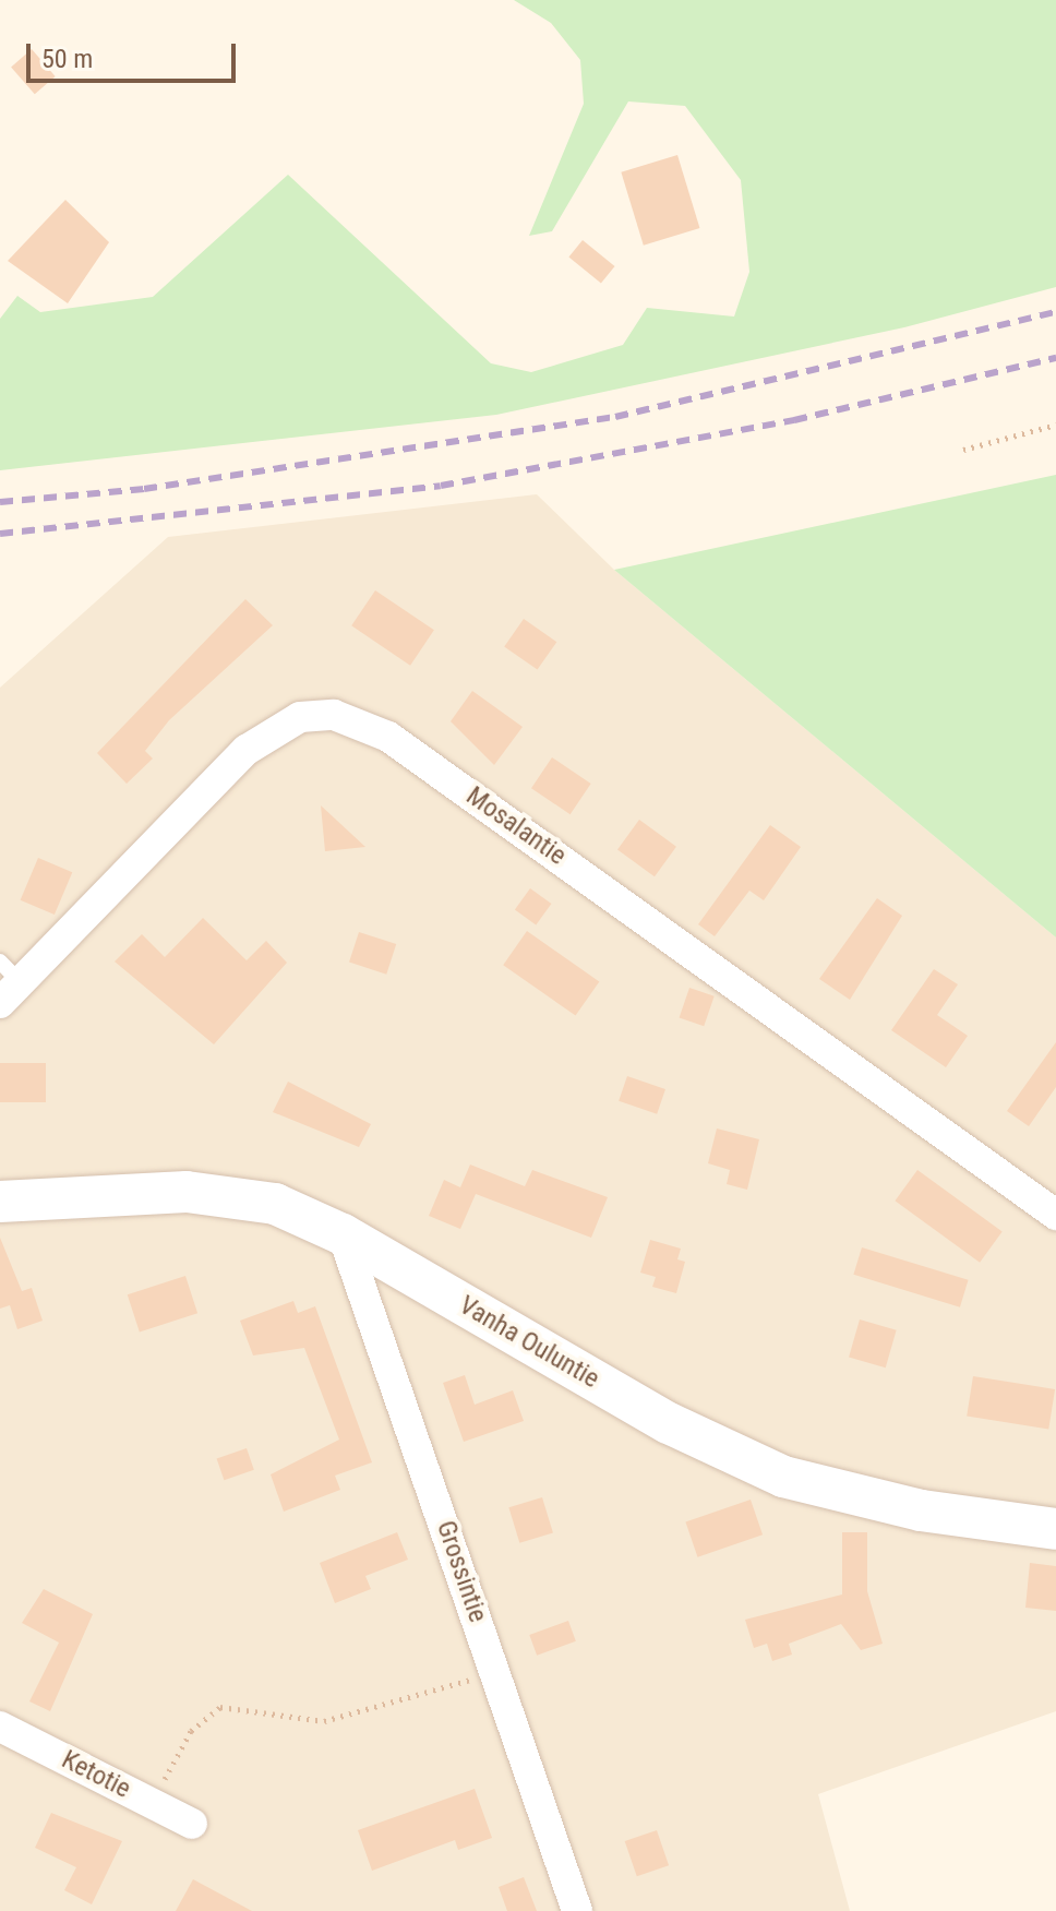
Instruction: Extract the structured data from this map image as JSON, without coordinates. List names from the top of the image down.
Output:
{
  "streets": {
    "street": [
      "Mosalantie",
      "Vanha Ouluntie",
      "Grossintie",
      "Ketotie"
    ]
  },
  "crossings": [
    ["Vanha Ouluntie", "Grossintie"]
  ],
  "scale_bar": "50 m"
}
